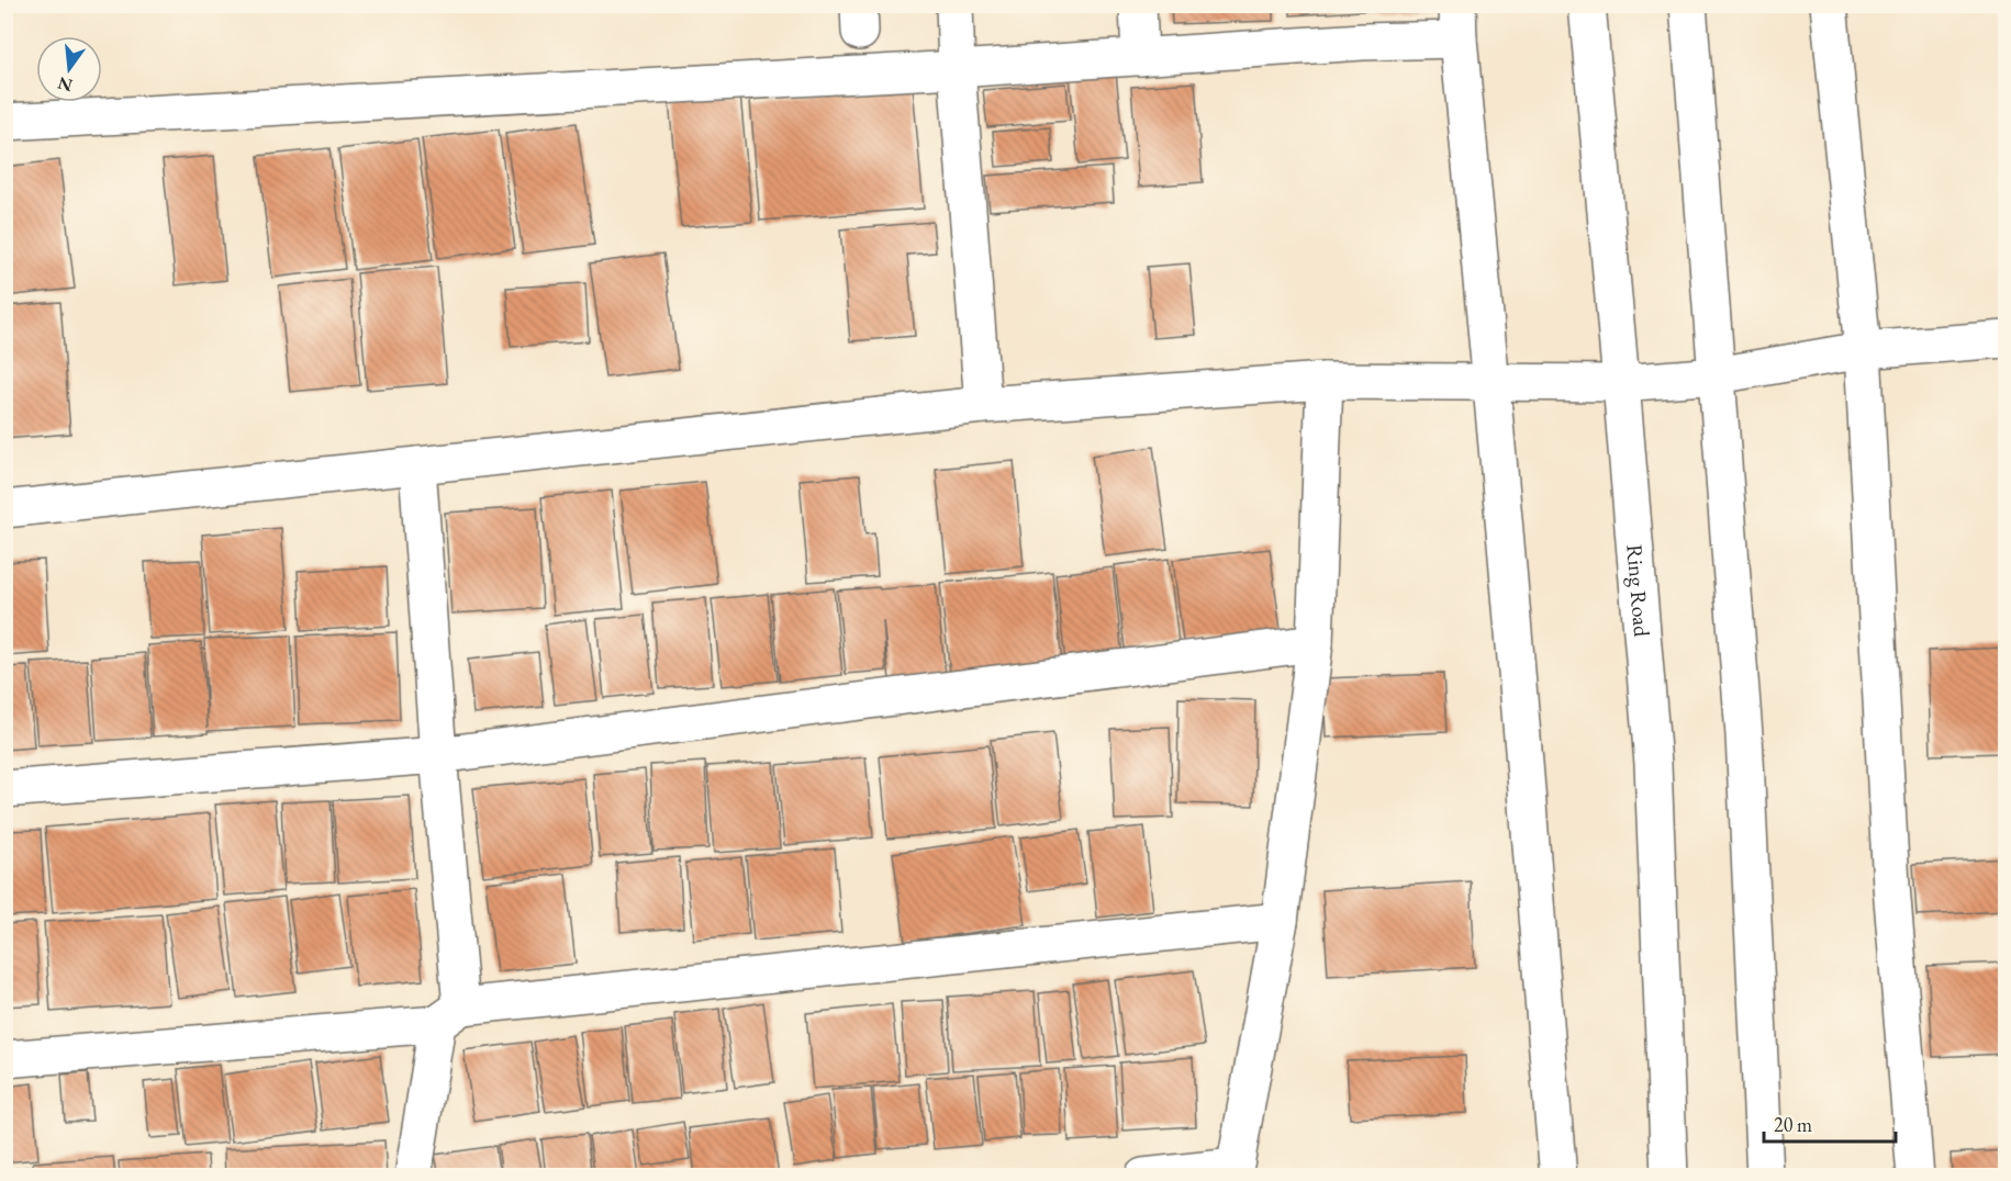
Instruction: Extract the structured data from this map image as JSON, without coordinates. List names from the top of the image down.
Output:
{
  "streets": {
    "main road": ["Ring Road"]
  },
  "scale_bar": "20 m",
  "north": "bottom"
}
